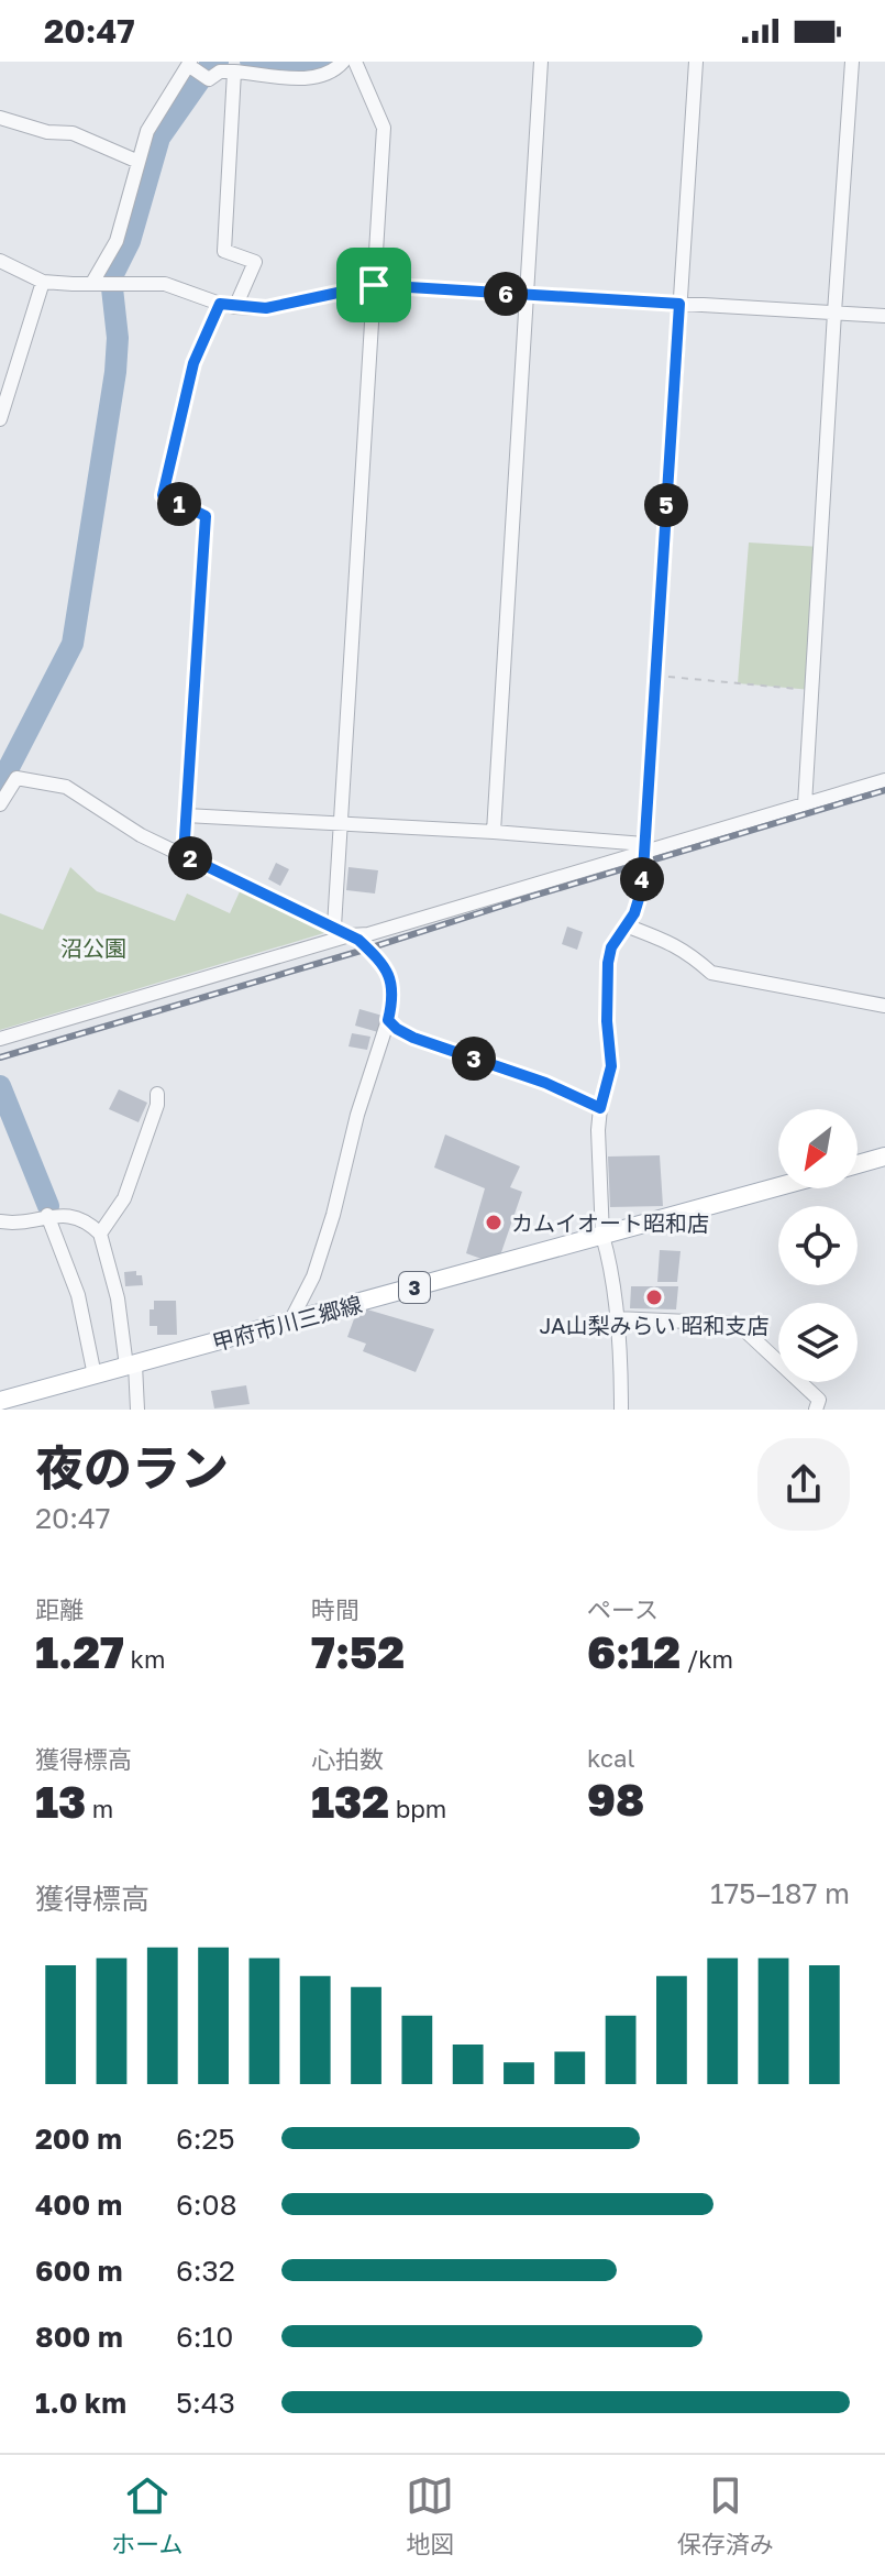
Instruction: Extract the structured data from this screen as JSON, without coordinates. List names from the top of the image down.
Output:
{
  "streets": {
    "main road": ["3", "甲府市川三郷線"]
  },
  "parks": ["沼公園"],
  "places": ["カムイオート昭和店", "JA山梨みらい 昭和支店"],
  "north": "bottom left",
  "page": {
    "status": "20:47",
    "pins": [
      "6",
      "1",
      "5",
      "2",
      "4",
      "3"
    ],
    "heading": ["夜のラン", "20:47"],
    "stats": [
      ["距離", "1.27 km"],
      ["時間", "7:52"],
      ["ペース", "6:12 /km"],
      ["獲得標高", "13 m"],
      ["心拍数", "132 bpm"],
      ["kcal", "98"]
    ],
    "chart": ["獲得標高", "175–187 m"],
    "list": [
      {
        "name": "200 m",
        "note": "6:25"
      },
      {
        "name": "400 m",
        "note": "6:08"
      },
      {
        "name": "600 m",
        "note": "6:32"
      },
      {
        "name": "800 m",
        "note": "6:10"
      },
      {
        "name": "1.0 km",
        "note": "5:43"
      }
    ],
    "tabs": ["ホーム", "地図", "保存済み"]
  }
}
